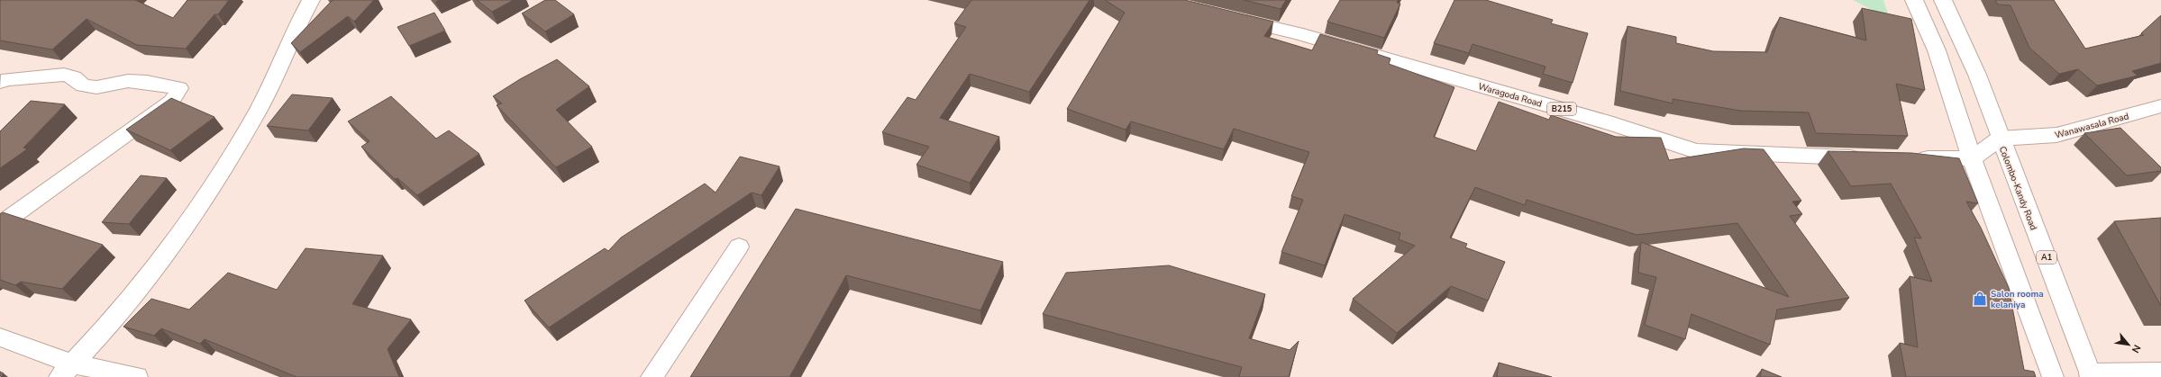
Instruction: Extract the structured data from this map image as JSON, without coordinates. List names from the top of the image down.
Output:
{
  "streets": {
    "main road": [
      "Waragoda Road",
      "B215",
      "Wanawasala Road",
      "Colombo-Kandy Road",
      "A1"
    ]
  },
  "crossings": [
    ["Wanawasala Road", "Colombo-Kandy Road"]
  ],
  "places": {
    "shop": ["Salon rooma kelaniya"]
  },
  "north": "bottom right"
}
